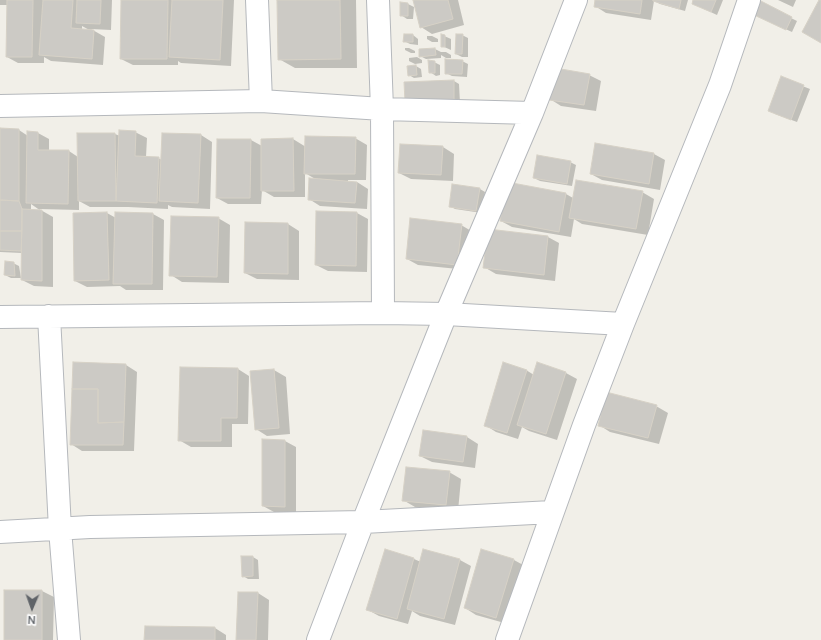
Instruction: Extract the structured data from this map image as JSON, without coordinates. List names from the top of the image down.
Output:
{
  "north": "bottom"
}
